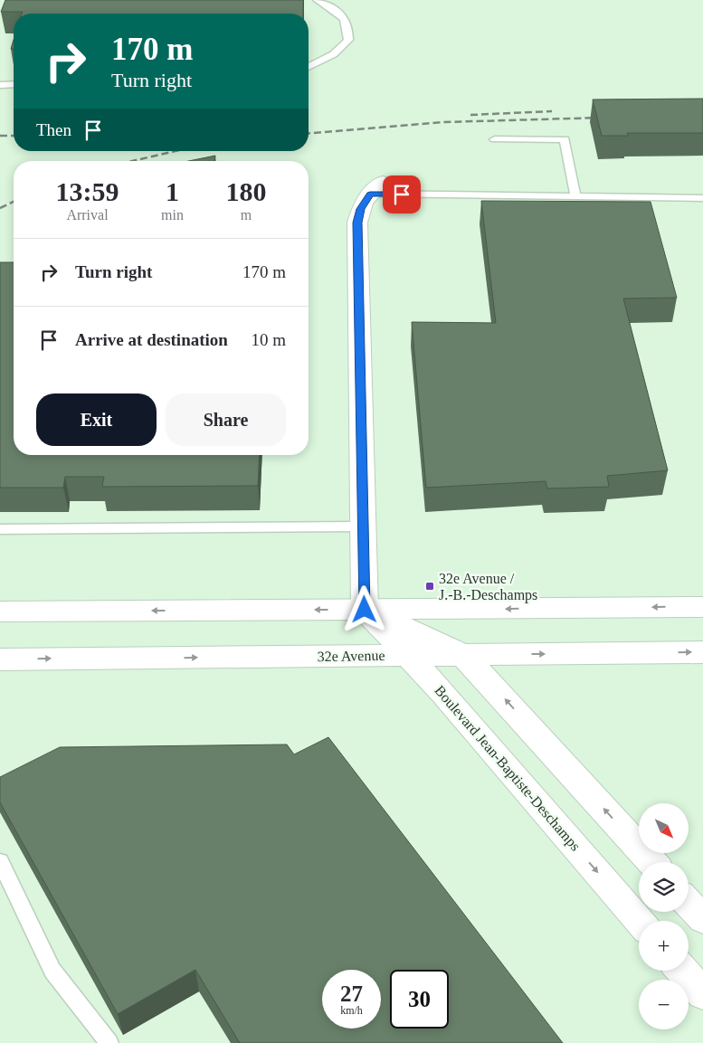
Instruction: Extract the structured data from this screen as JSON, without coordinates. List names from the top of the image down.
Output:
{
  "streets": {
    "street": ["32e Avenue", "Boulevard Jean-Baptiste-Deschamps"]
  },
  "crossings": [
    ["32e Avenue", "Boulevard Jean-Baptiste-Deschamps"]
  ],
  "places": {
    "transit": ["32e Avenue / J.-B.-Deschamps"]
  },
  "north": "bottom right",
  "page": {
    "turn": ["170 m", "Turn right"],
    "then": "Then",
    "eta": [
      "13:59",
      "Arrival",
      "1",
      "min",
      "180",
      "m"
    ],
    "list": [
      {
        "name": "Turn right",
        "value": "170 m"
      },
      {
        "name": "Arrive at destination",
        "value": "10 m"
      }
    ],
    "buttons": ["Exit", "Share"],
    "map_buttons": ["+", "−"],
    "speed": "27 km/h",
    "limit": "30"
  }
}
